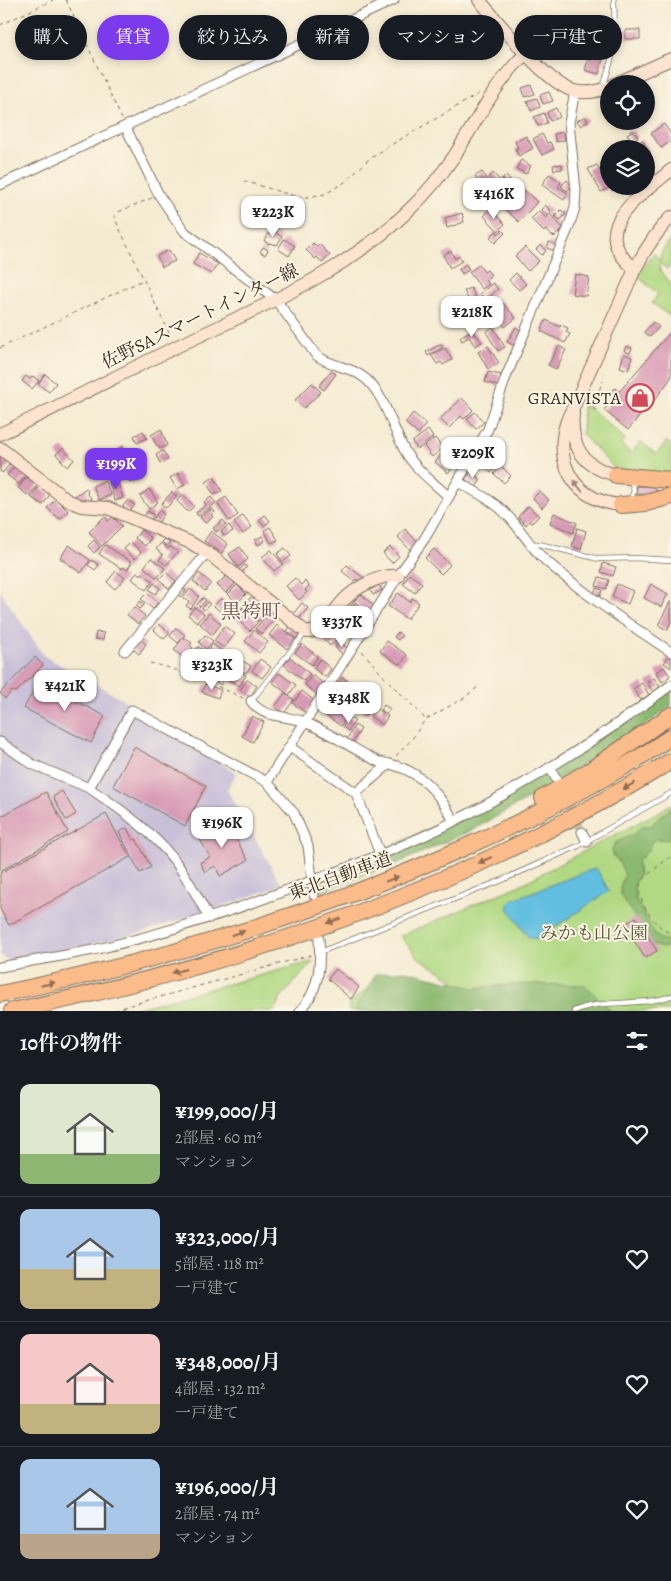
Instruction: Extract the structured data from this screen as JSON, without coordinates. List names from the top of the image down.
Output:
{
  "streets": {
    "highway": ["東北自動車道"],
    "main road": ["佐野SAスマートインター線"]
  },
  "districts": ["黒袴町"],
  "parks": ["みかも山公園"],
  "places": {
    "shop": ["GRANVISTA"]
  },
  "page": {
    "chip": [
      "購入",
      "賃貸",
      "絞り込み",
      "新着",
      "マンション",
      "一戸建て"
    ],
    "price": [
      "¥416K",
      "¥223K",
      "¥218K",
      "¥209K",
      "¥199K",
      "¥337K",
      "¥323K",
      "¥421K",
      "¥348K",
      "¥196K"
    ],
    "heading": "10件の物件",
    "list": [
      {
        "name": "¥199,000/月",
        "note": "2部屋 · 60 m² · マンション"
      },
      {
        "name": "¥323,000/月",
        "note": "5部屋 · 118 m² · 一戸建て"
      },
      {
        "name": "¥348,000/月",
        "note": "4部屋 · 132 m² · 一戸建て"
      },
      {
        "name": "¥196,000/月",
        "note": "2部屋 · 74 m² · マンション"
      }
    ]
  }
}
